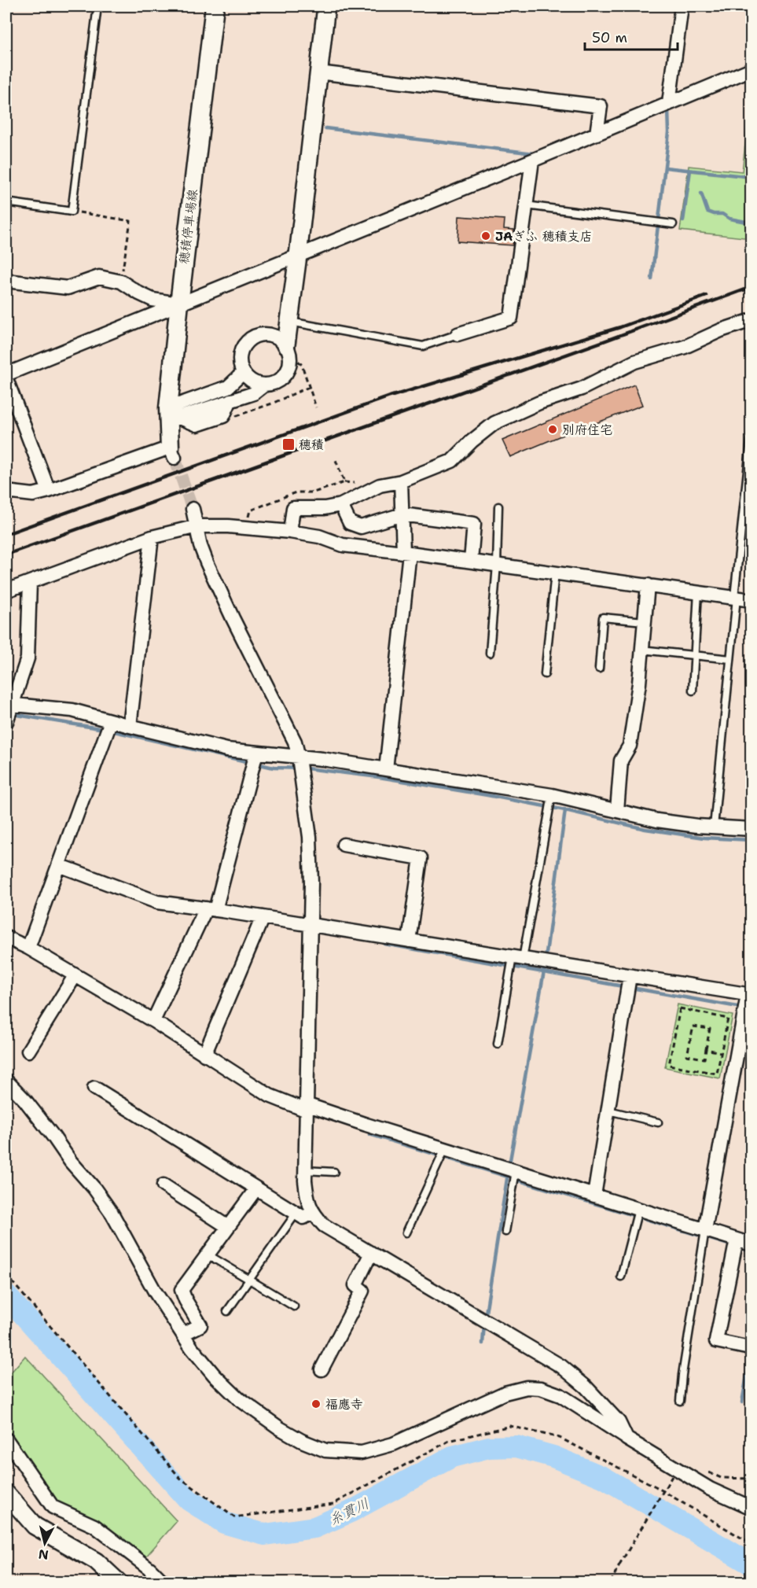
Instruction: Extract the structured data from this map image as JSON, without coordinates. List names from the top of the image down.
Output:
{
  "streets": {
    "main road": ["穂積停車場線"]
  },
  "water": ["糸貫川"],
  "places": {
    "other": ["JAぎふ 穂積支店", "別府住宅", "福應寺"],
    "transit": ["穂積"]
  },
  "scale_bar": "50 m",
  "north": "bottom"
}
